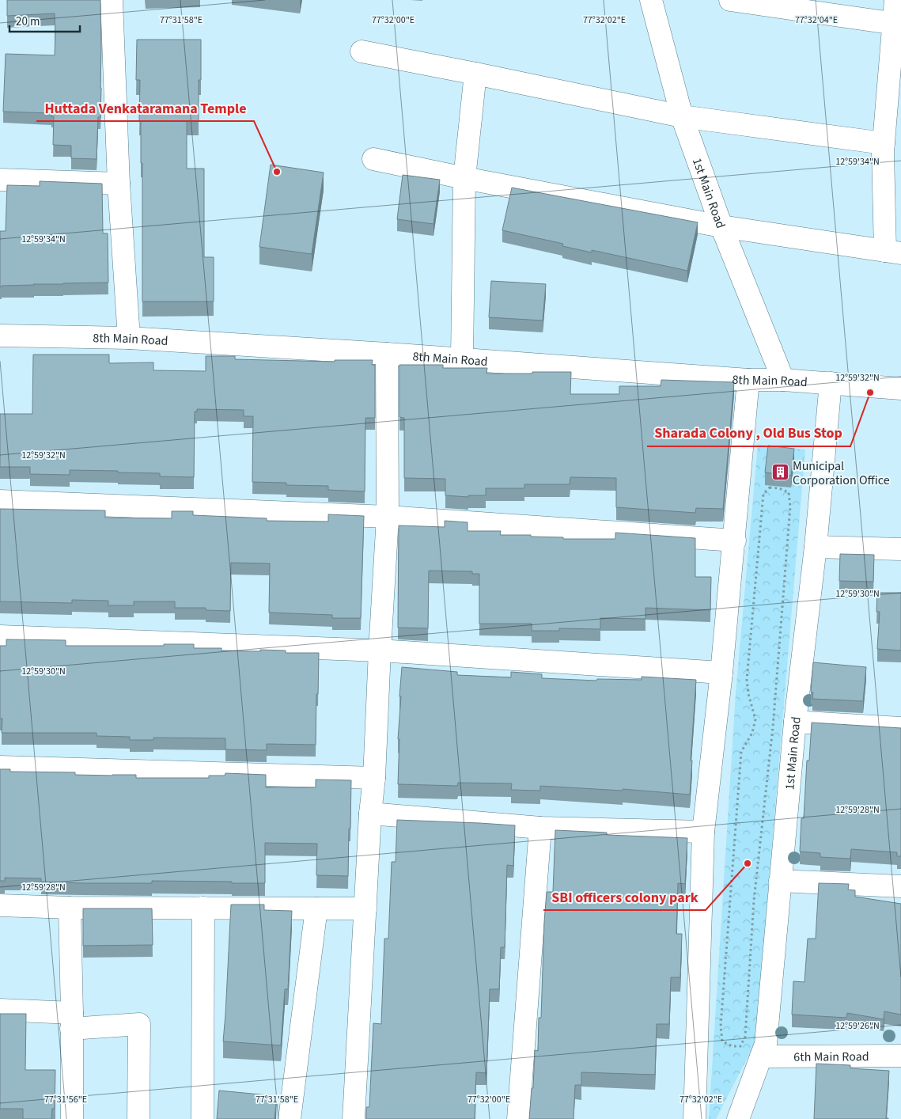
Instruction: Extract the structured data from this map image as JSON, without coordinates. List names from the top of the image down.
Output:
{
  "streets": {
    "street": ["1st Main Road", "8th Main Road", "6th Main Road"]
  },
  "crossings": [
    ["1st Main Road", "8th Main Road"],
    ["1st Main Road", "6th Main Road"]
  ],
  "places": {
    "other": ["Huttada Venkataramana Temple", "Sharada Colony , Old Bus Stop", "SBI officers colony park"],
    "building": ["Municipal Corporation Office"]
  },
  "scale_bar": "20 m",
  "coordinates": [
    "77°31'58\"E",
    "77°32'00\"E",
    "77°32'02\"E",
    "77°32'04\"E",
    "12°59'34\"N",
    "12°59'32\"N",
    "12°59'30\"N",
    "12°59'28\"N",
    "12°59'26\"N",
    "77°31'56\"E"
  ]
}
